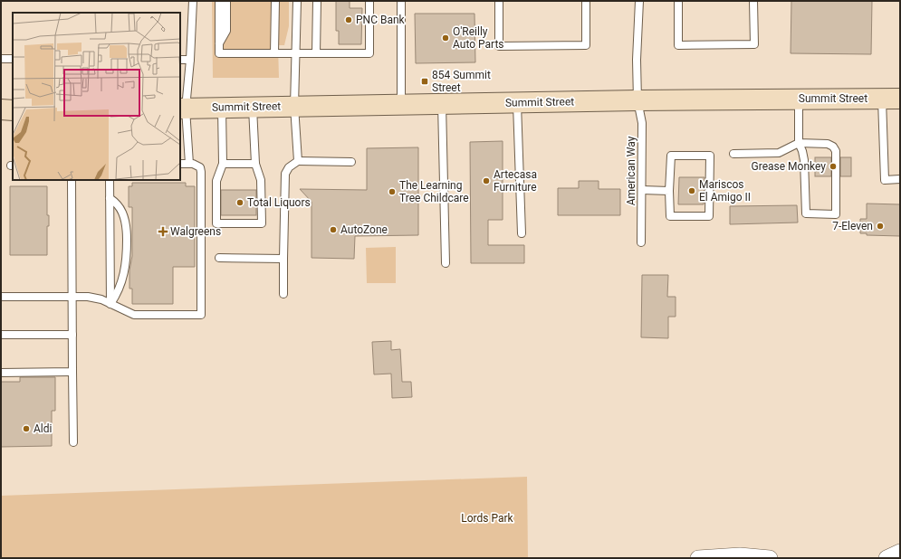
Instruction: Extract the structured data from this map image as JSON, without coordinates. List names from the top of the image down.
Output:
{
  "streets": {
    "main road": ["Summit Street"],
    "lane": ["American Way"]
  },
  "crossings": [
    ["Summit Street", "American Way"]
  ],
  "parks": ["Lords Park"],
  "places": {
    "other": [
      "PNC Bank",
      "O'Reilly Auto Parts",
      "Grease Monkey",
      "Artecasa Furniture",
      "Mariscos El Amigo II",
      "The Learning Tree Childcare",
      "Total Liquors",
      "7-Eleven",
      "AutoZone",
      "Aldi"
    ],
    "transit": ["854 Summit Street"],
    "health": ["Walgreens"]
  }
}
